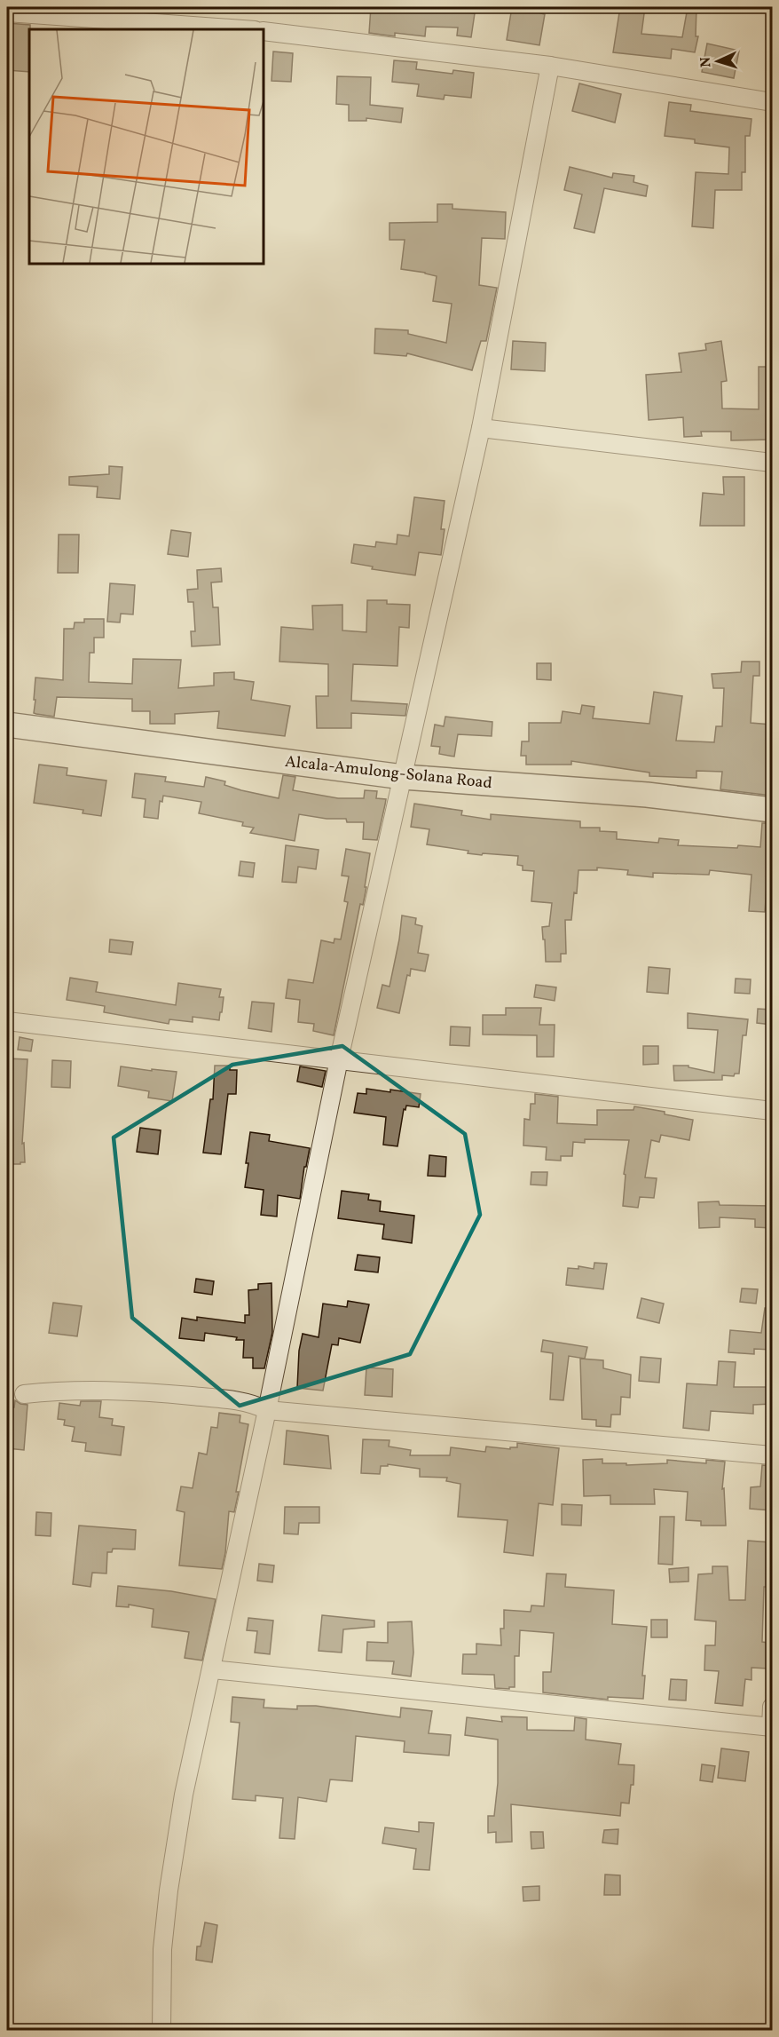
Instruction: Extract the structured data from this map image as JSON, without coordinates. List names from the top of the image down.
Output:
{
  "streets": {
    "main road": ["Alcala-Amulong-Solana Road"]
  },
  "north": "left"
}
